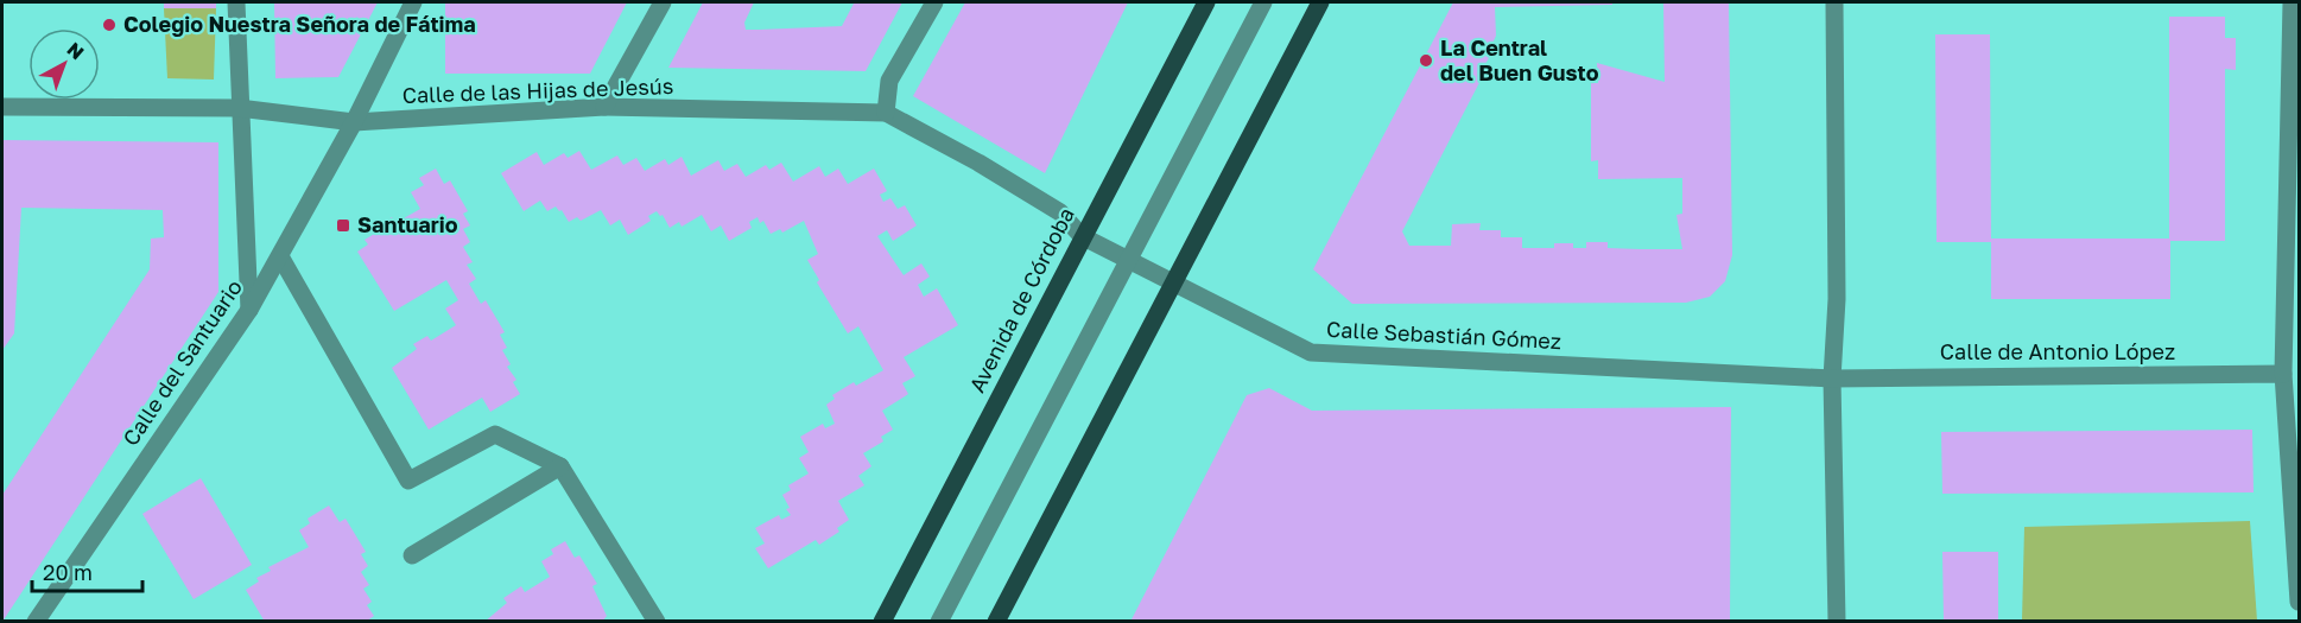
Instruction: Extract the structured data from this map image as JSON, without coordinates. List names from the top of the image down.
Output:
{
  "streets": {
    "main road": ["Avenida de Córdoba"],
    "street": [
      "Calle de las Hijas de Jesús",
      "Calle Sebastián Gómez",
      "Calle de Antonio López",
      "Calle del Santuario"
    ]
  },
  "crossings": [
    ["Calle de las Hijas de Jesús", "Avenida de Córdoba"],
    ["Calle de las Hijas de Jesús", "Calle Sebastián Gómez"],
    ["Calle de las Hijas de Jesús", "Calle del Santuario"],
    ["Avenida de Córdoba", "Calle Sebastián Gómez"],
    ["Calle Sebastián Gómez", "Calle de Antonio López"]
  ],
  "places": {
    "other": ["Colegio Nuestra Señora de Fátima", "La Central del Buen Gusto"],
    "transit": ["Santuario"]
  },
  "scale_bar": "20 m",
  "north": "top right"
}
